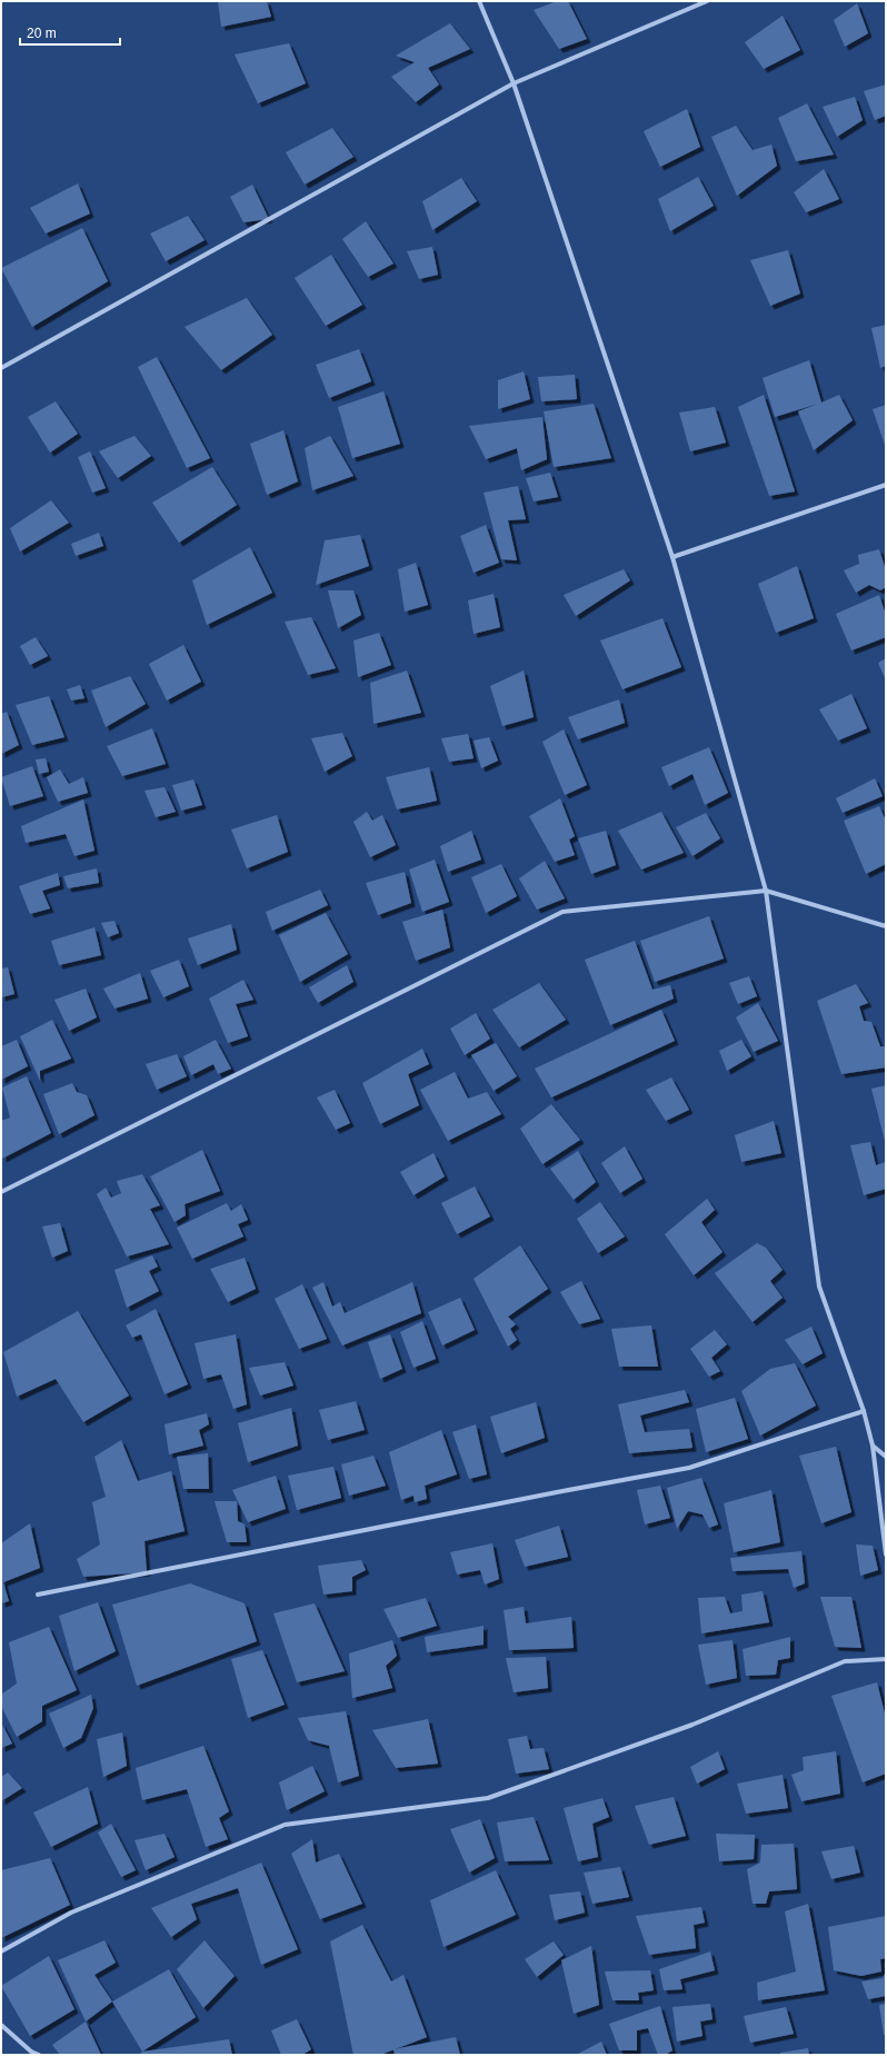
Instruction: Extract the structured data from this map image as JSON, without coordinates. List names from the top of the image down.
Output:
{
  "scale_bar": "20 m"
}
